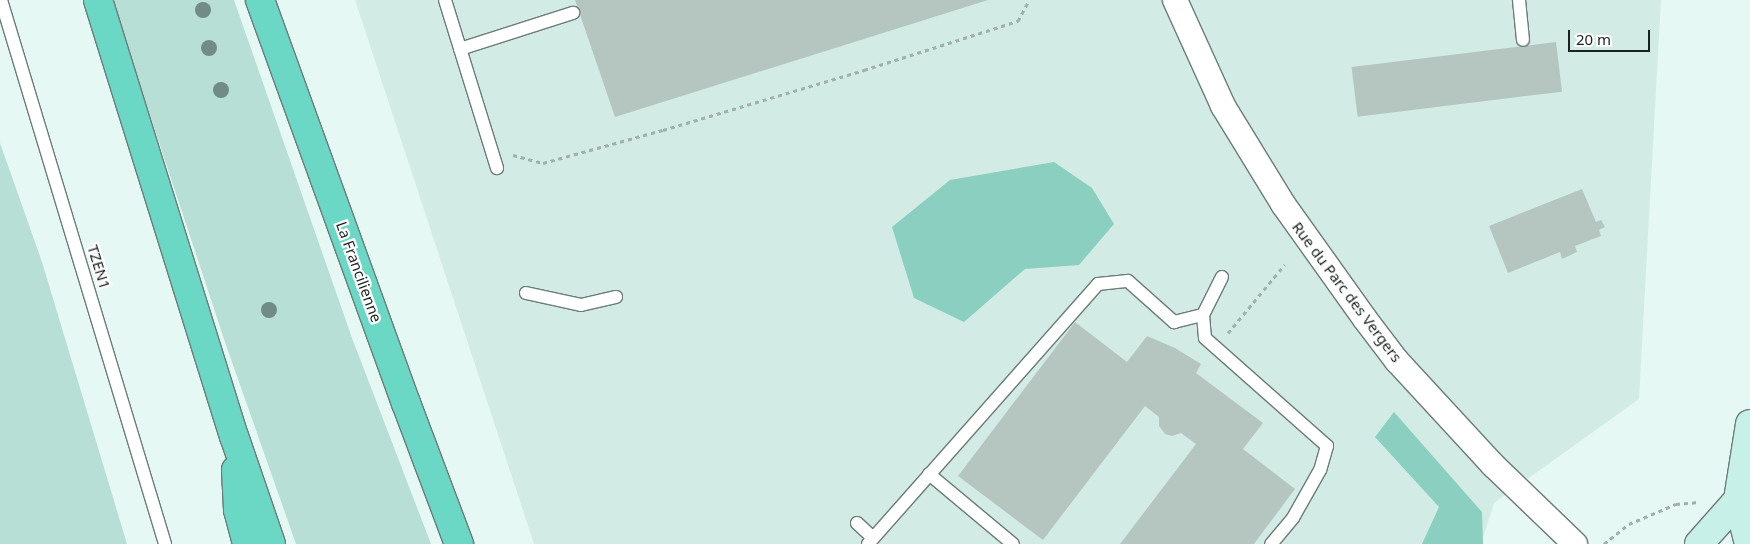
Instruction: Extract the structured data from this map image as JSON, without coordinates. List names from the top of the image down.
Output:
{
  "streets": {
    "highway": ["La Francilienne"],
    "street": ["Rue du Parc des Vergers"],
    "lane": ["TZEN1"]
  },
  "scale_bar": "20 m"
}
